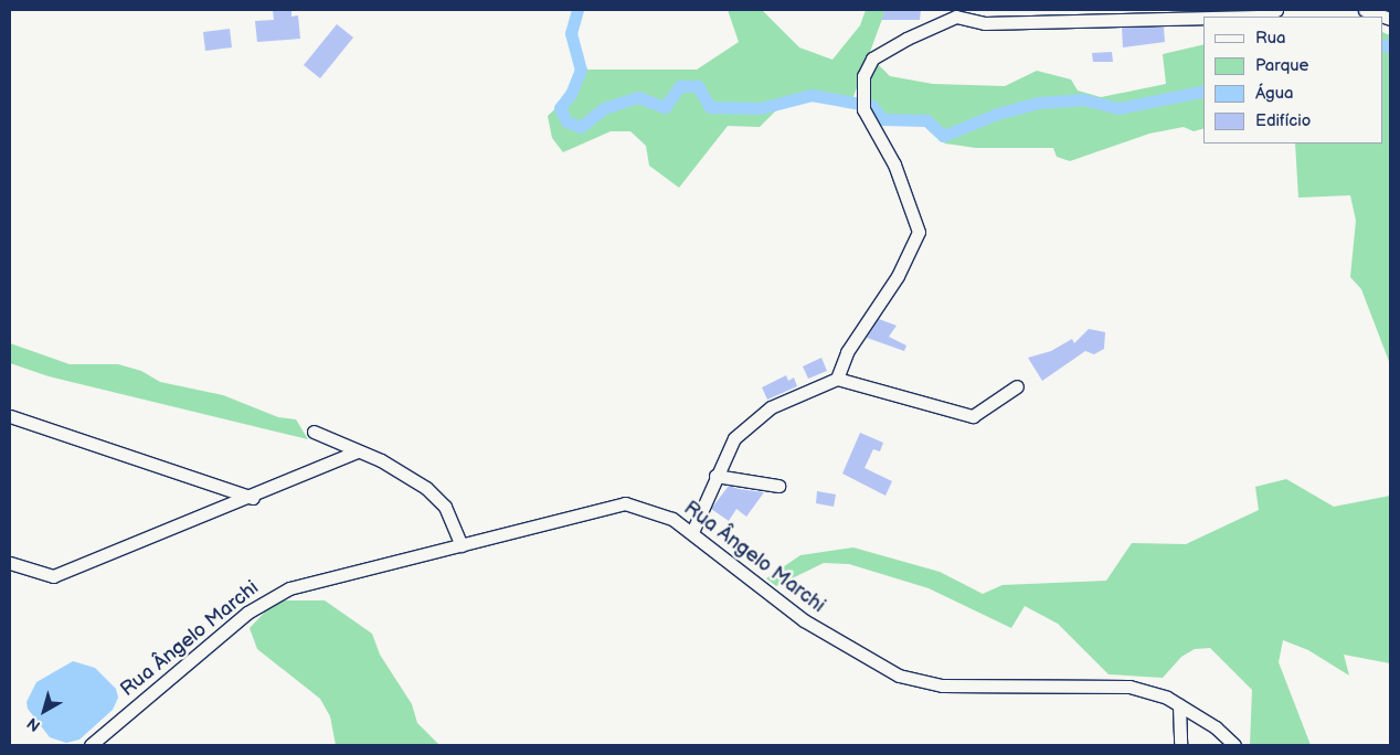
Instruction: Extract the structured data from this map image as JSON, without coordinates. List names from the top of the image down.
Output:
{
  "streets": {
    "street": ["Rua Ângelo Marchi"]
  },
  "legend": [
    "Rua",
    "Parque",
    "Água",
    "Edifício"
  ],
  "north": "bottom left"
}
